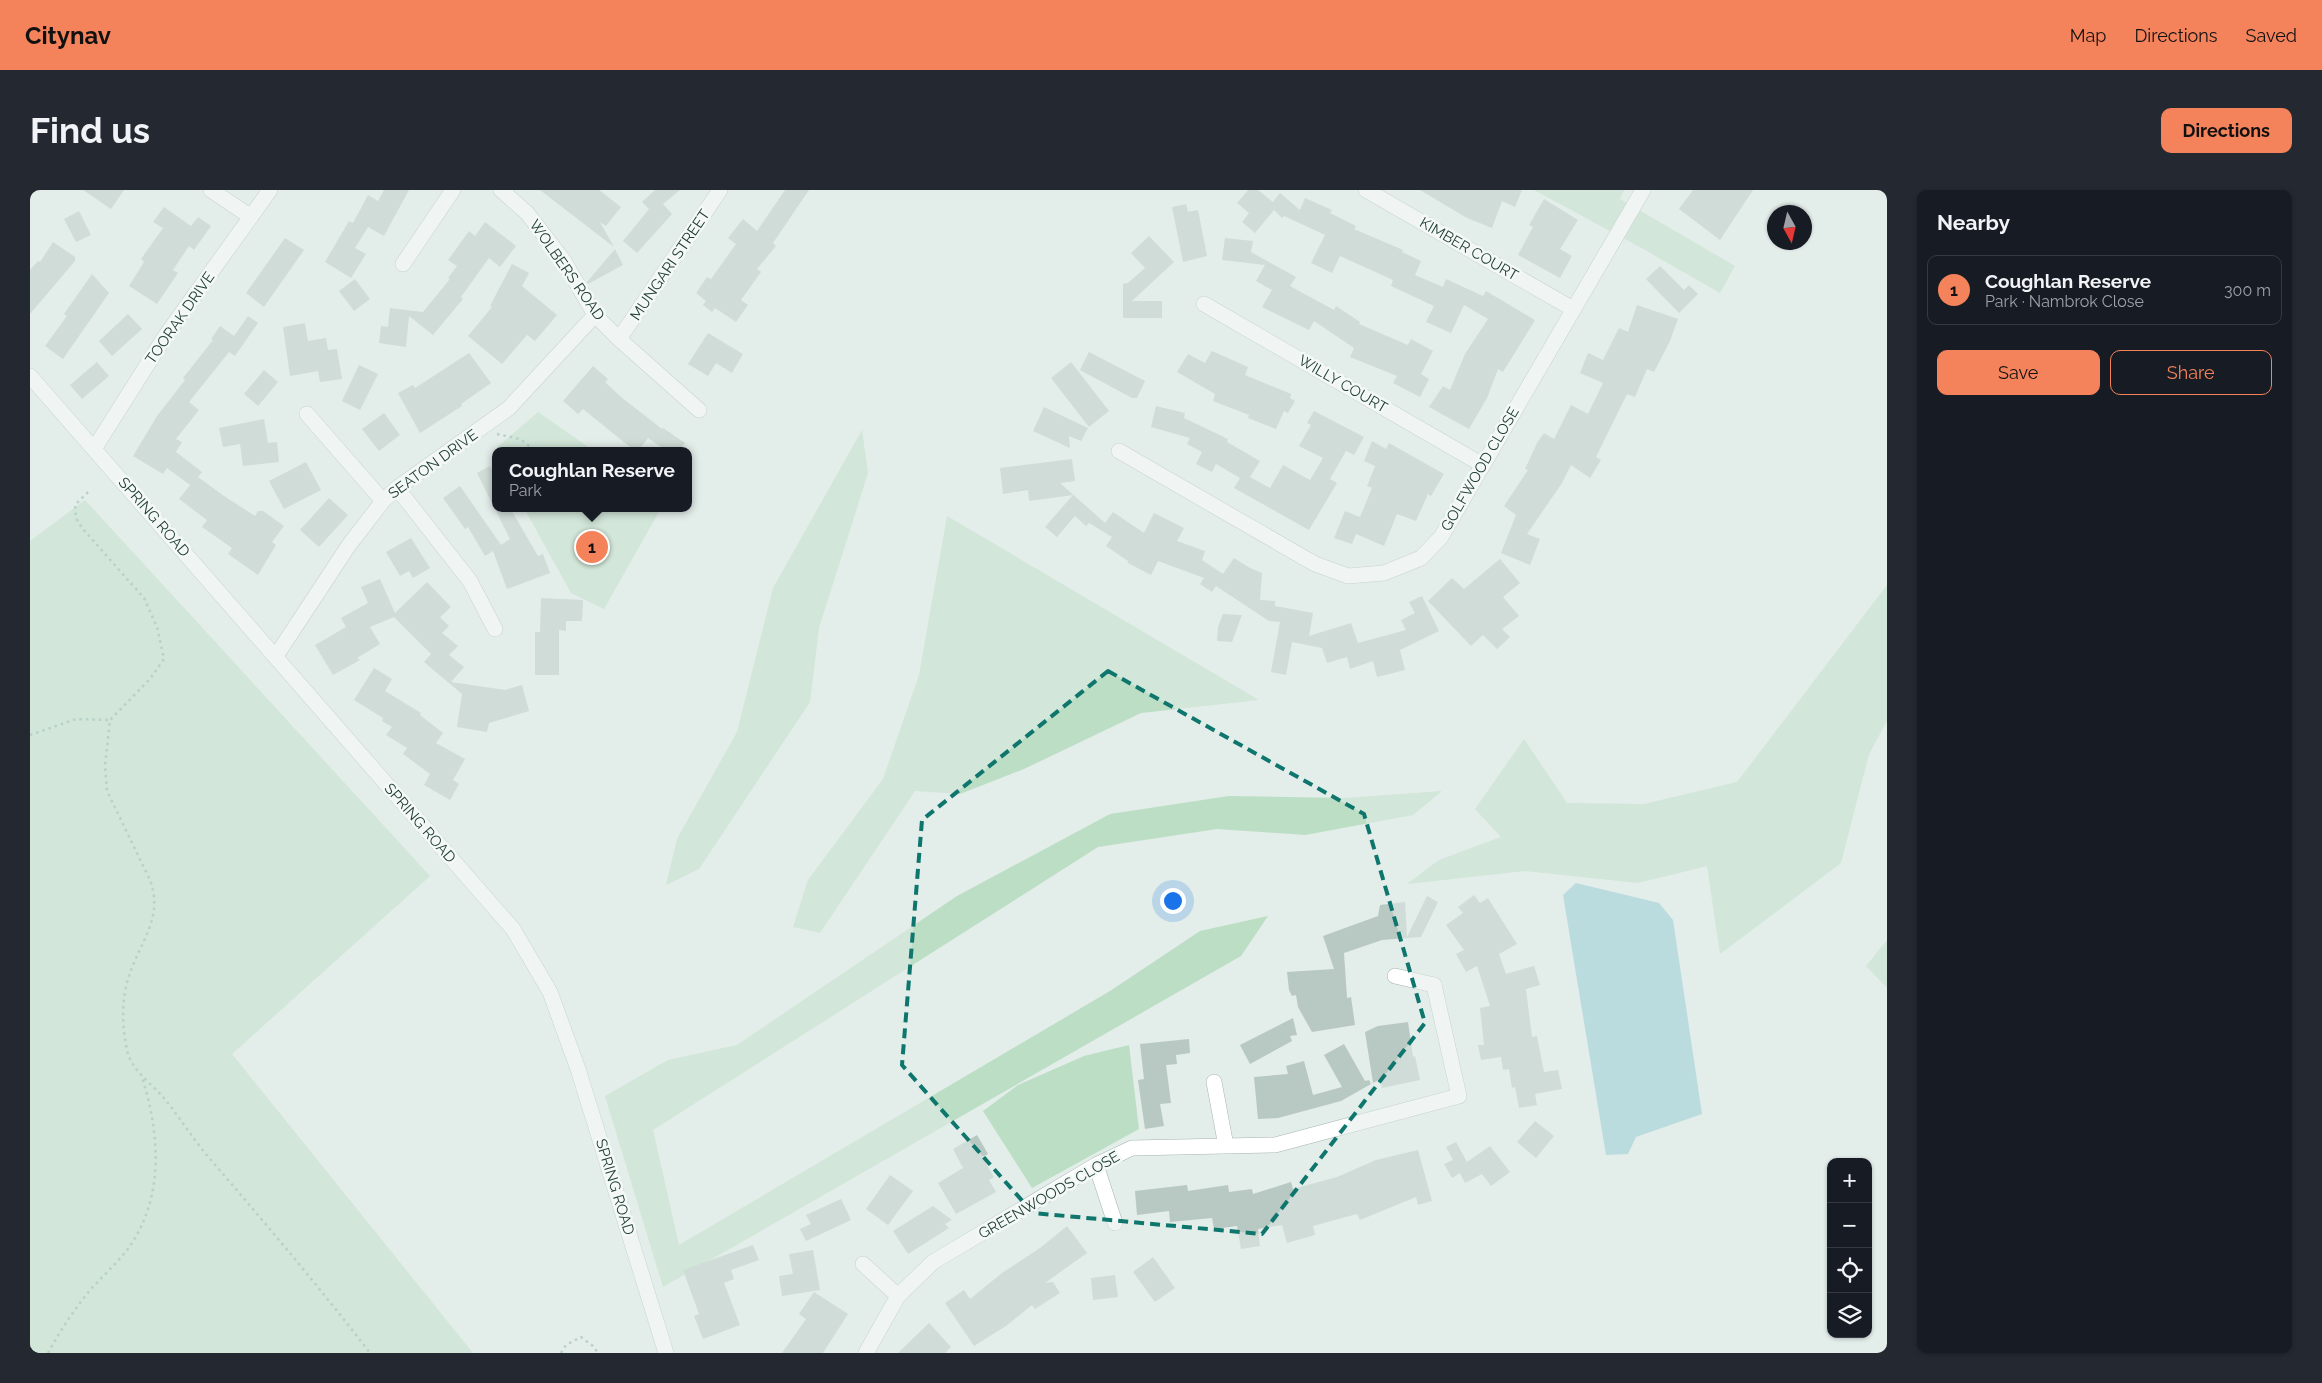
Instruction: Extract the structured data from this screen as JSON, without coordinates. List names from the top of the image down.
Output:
{
  "streets": {
    "street": [
      "KIMBER COURT",
      "MUNGARI STREET",
      "WOLBERS ROAD",
      "TOORAK DRIVE",
      "WILLY COURT",
      "SEATON DRIVE",
      "GOLFWOOD CLOSE",
      "SPRING ROAD",
      "GREENWOODS CLOSE"
    ]
  },
  "crossings": [
    ["KIMBER COURT", "GOLFWOOD CLOSE"],
    ["MUNGARI STREET", "WOLBERS ROAD"],
    ["WOLBERS ROAD", "SEATON DRIVE"],
    ["TOORAK DRIVE", "SPRING ROAD"],
    ["WILLY COURT", "GOLFWOOD CLOSE"],
    ["SEATON DRIVE", "SPRING ROAD"]
  ],
  "north": "bottom",
  "page": {
    "header": "Citynav",
    "nav": ["Map", "Directions", "Saved"],
    "buttons": [
      "Directions",
      ["Save", "Share"]
    ],
    "title": "Find us",
    "heading": "Nearby",
    "list": [
      {
        "mark": "1",
        "name": "Coughlan Reserve",
        "note": "Park · Nambrok Close",
        "value": "300 m"
      }
    ],
    "popup": ["Coughlan Reserve", "Park"],
    "pins": "1",
    "map_buttons": ["+", "−"]
  }
}
